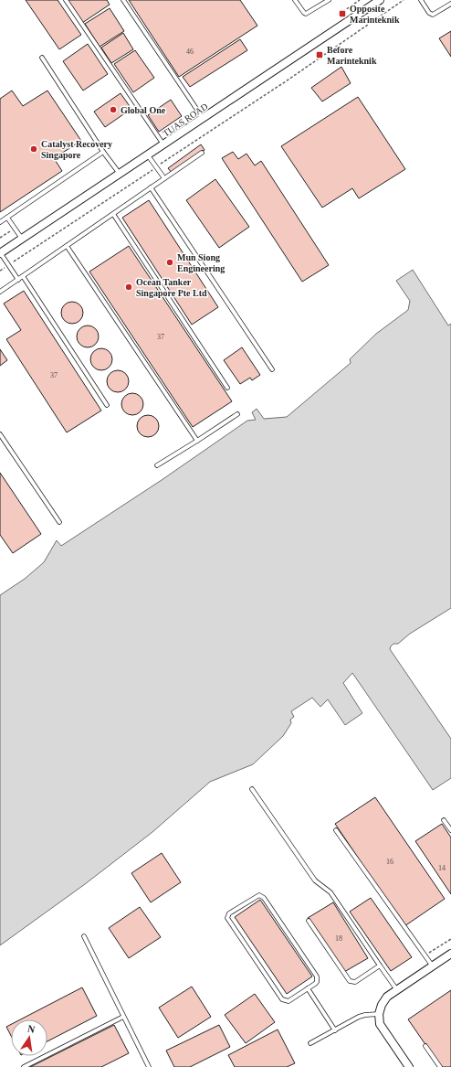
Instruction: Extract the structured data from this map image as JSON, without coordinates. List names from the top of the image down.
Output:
{
  "streets": {
    "street": ["TUAS ROAD"]
  },
  "places": {
    "transit": ["Opposite Marinteknik", "Before Marinteknik"],
    "other": [
      "Global One",
      "Catalyst Recovery Singapore",
      "Mun Siong Engineering",
      "Ocean Tanker Singapore Pte Ltd"
    ]
  },
  "house_numbers": [
    "46",
    "37",
    "37",
    "16",
    "14",
    "18"
  ],
  "north": "top"
}
